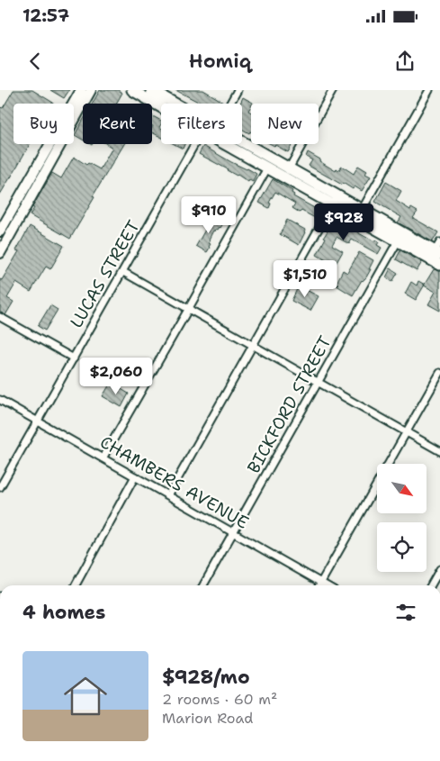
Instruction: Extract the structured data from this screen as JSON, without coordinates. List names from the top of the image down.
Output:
{
  "streets": {
    "street": ["LUCAS STREET", "BICKFORD STREET", "CHAMBERS AVENUE"]
  },
  "crossings": [
    ["LUCAS STREET", "CHAMBERS AVENUE"],
    ["BICKFORD STREET", "CHAMBERS AVENUE"]
  ],
  "north": "bottom right",
  "page": {
    "status": "12:57",
    "header": "Homiq",
    "chip": [
      "Buy",
      "Rent",
      "Filters",
      "New"
    ],
    "price": [
      "$910",
      "$928",
      "$1,510",
      "$2,060"
    ],
    "heading": "4 homes",
    "list": [
      {
        "name": "$928/mo",
        "note": "2 rooms · 60 m² · Marion Road"
      }
    ]
  }
}
